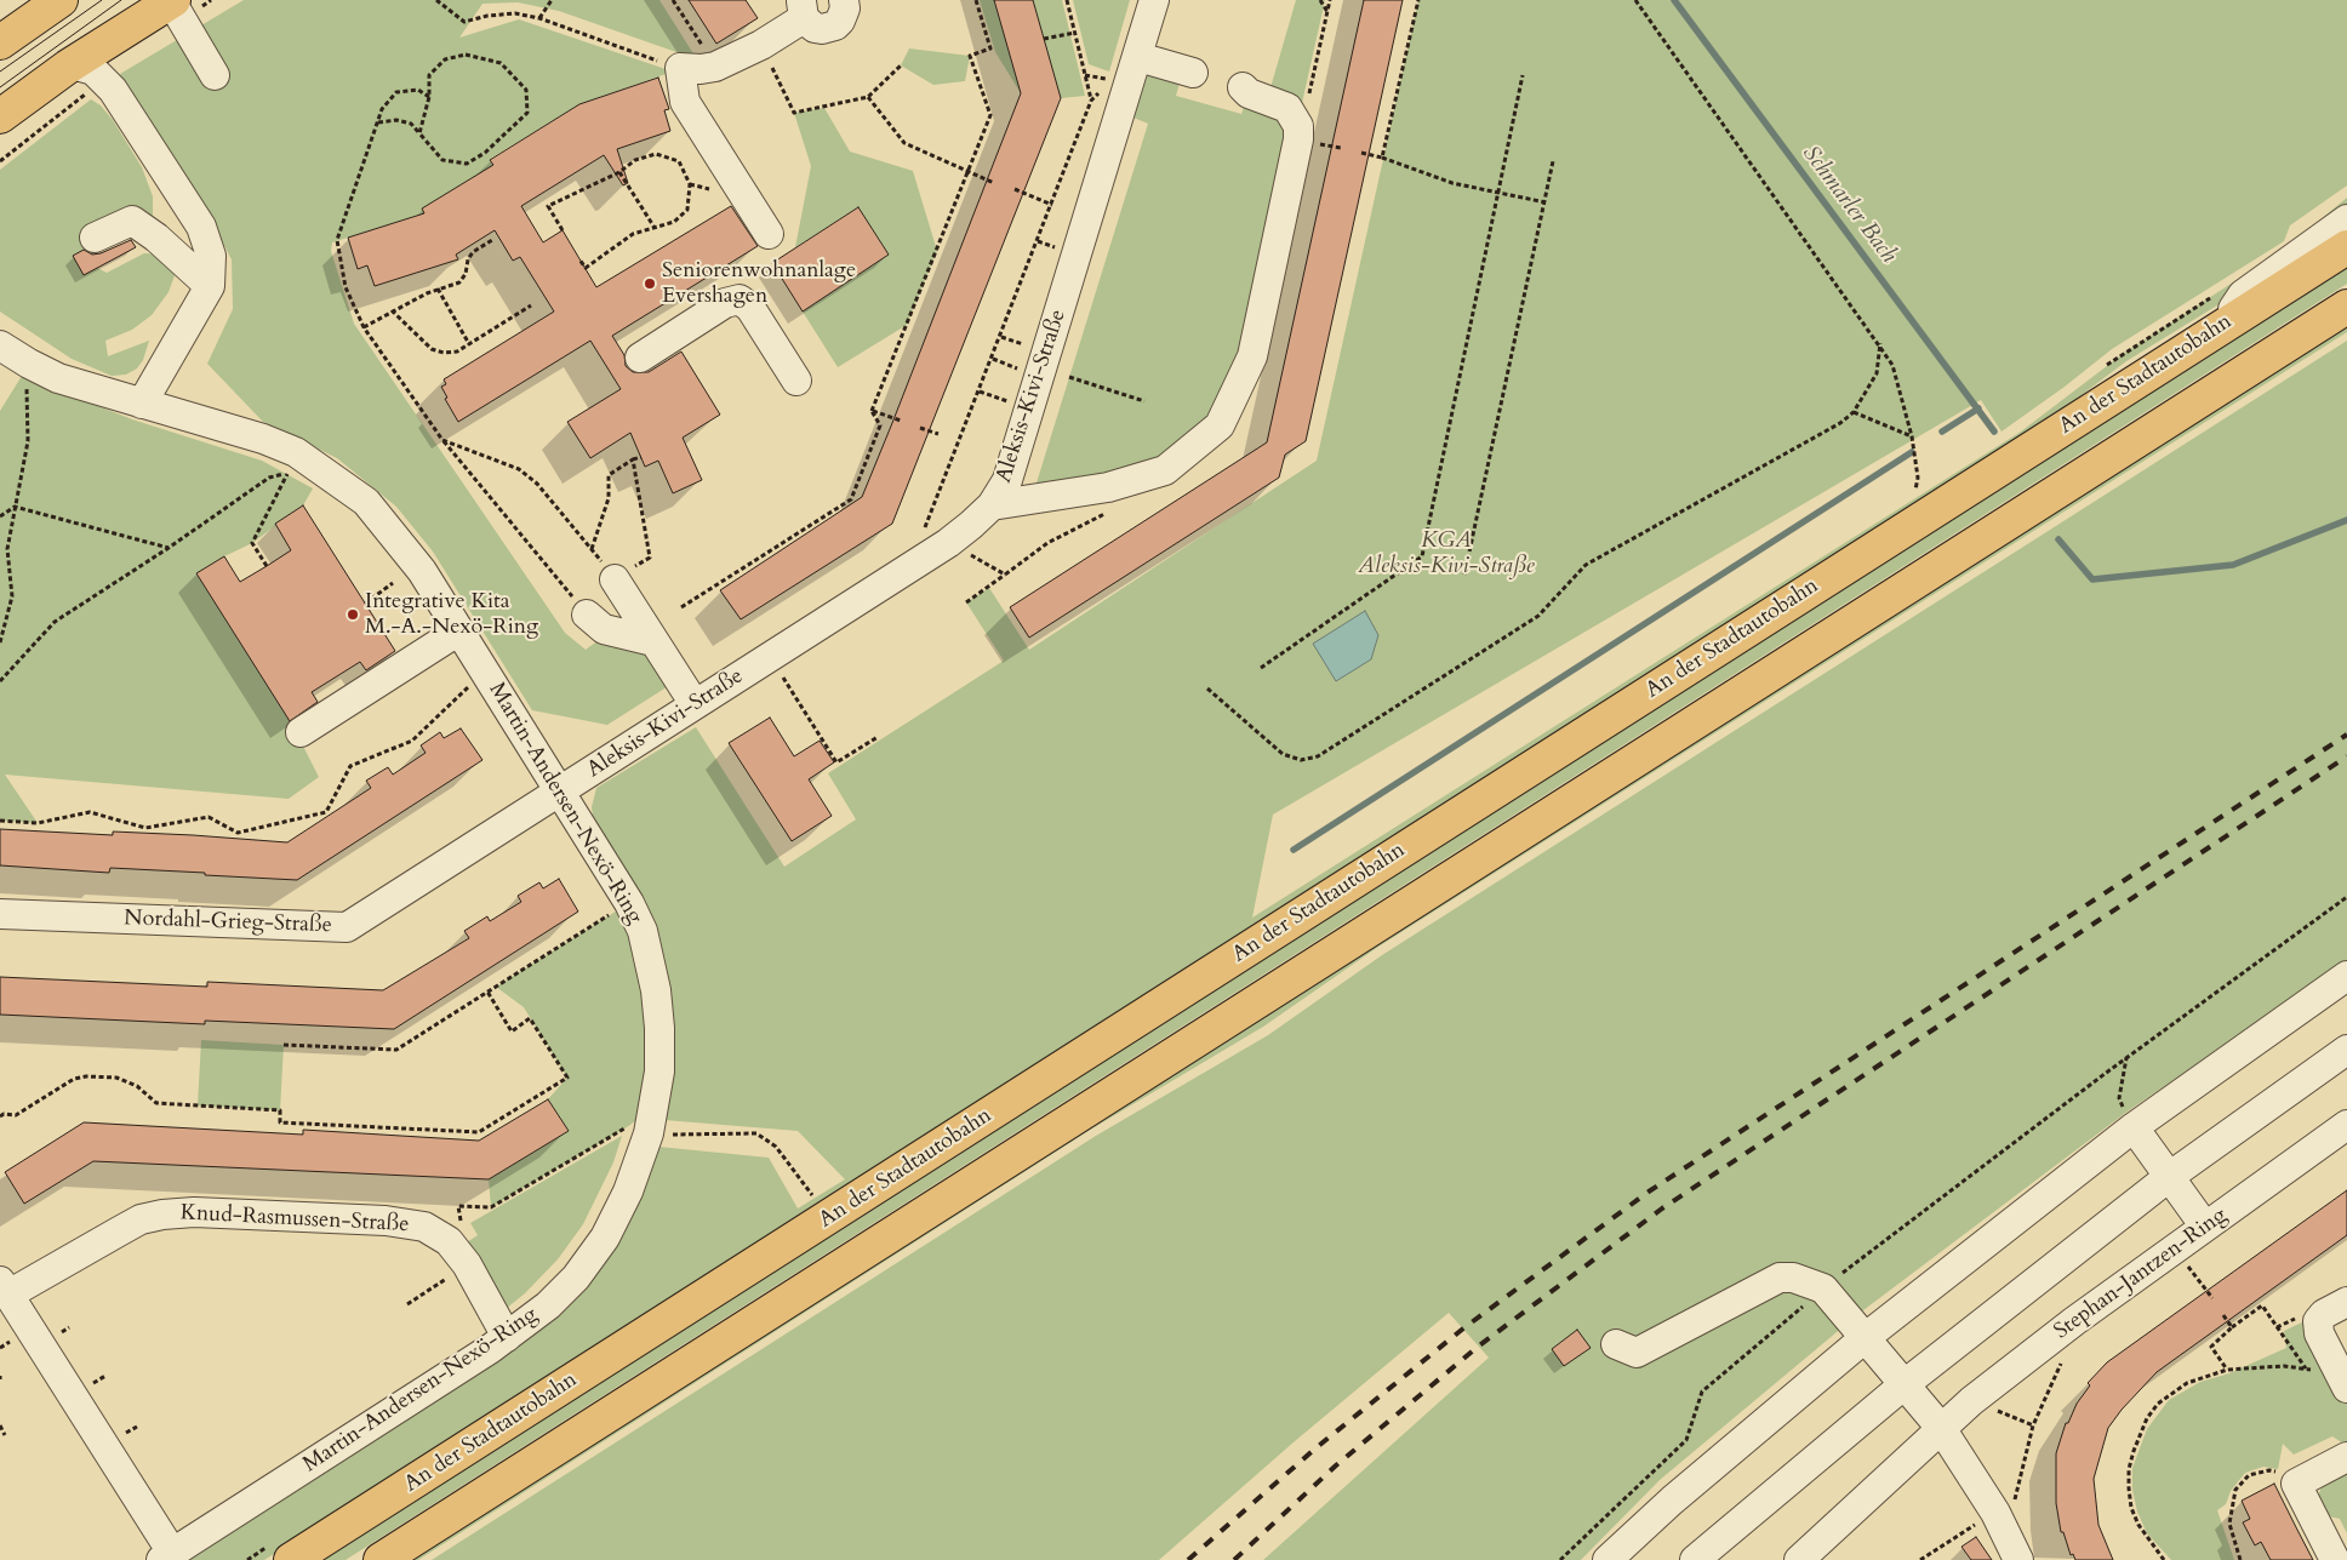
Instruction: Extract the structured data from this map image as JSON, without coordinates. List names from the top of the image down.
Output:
{
  "streets": {
    "main road": ["An der Stadtautobahn"],
    "street": [
      "Aleksis-Kivi-Straße",
      "Martin-Andersen-Nexö-Ring",
      "Nordahl-Grieg-Straße",
      "Knud-Rasmussen-Straße",
      "Stephan-Jantzen-Ring"
    ]
  },
  "crossings": [
    ["Aleksis-Kivi-Straße", "Martin-Andersen-Nexö-Ring"],
    ["Aleksis-Kivi-Straße", "Nordahl-Grieg-Straße"],
    ["Martin-Andersen-Nexö-Ring", "Nordahl-Grieg-Straße"],
    ["Martin-Andersen-Nexö-Ring", "Knud-Rasmussen-Straße"]
  ],
  "water": ["Schmarler Bach"],
  "parks": ["KGA Aleksis-Kivi-Straße"],
  "places": ["Seniorenwohnanlage Evershagen", "Integrative Kita M.-A.-Nexö-Ring"]
}
